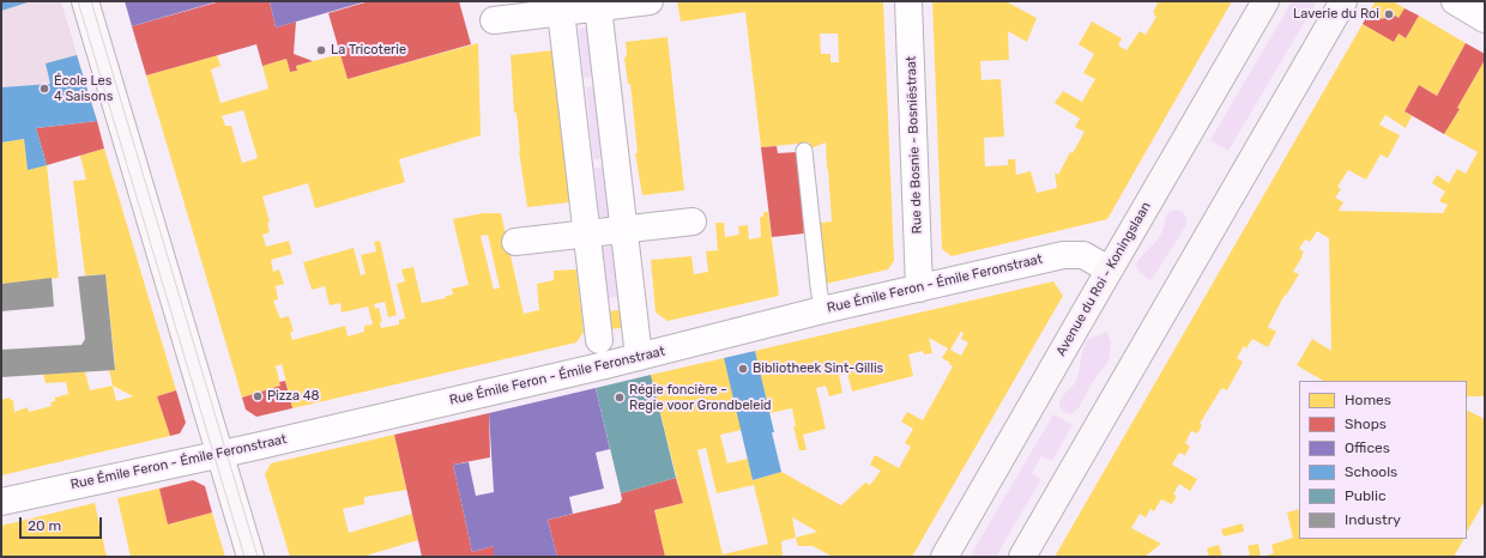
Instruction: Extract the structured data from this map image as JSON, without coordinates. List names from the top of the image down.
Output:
{
  "streets": {
    "street": ["Rue de Bosnie - Bosniëstraat", "Avenue du Roi - Koningslaan", "Rue Émile Feron - Émile Feronstraat"]
  },
  "crossings": [
    ["Rue de Bosnie - Bosniëstraat", "Rue Émile Feron - Émile Feronstraat"],
    ["Avenue du Roi - Koningslaan", "Rue Émile Feron - Émile Feronstraat"]
  ],
  "places": [
    "Laverie du Roi",
    "La Tricoterie",
    "École Les 4 Saisons",
    "Bibliotheek Sint-Gillis",
    "Pizza 48",
    "Régie foncière - Regie voor Grondbeleid"
  ],
  "legend": [
    "Homes",
    "Shops",
    "Offices",
    "Schools",
    "Public",
    "Industry"
  ],
  "scale_bar": "20 m"
}
